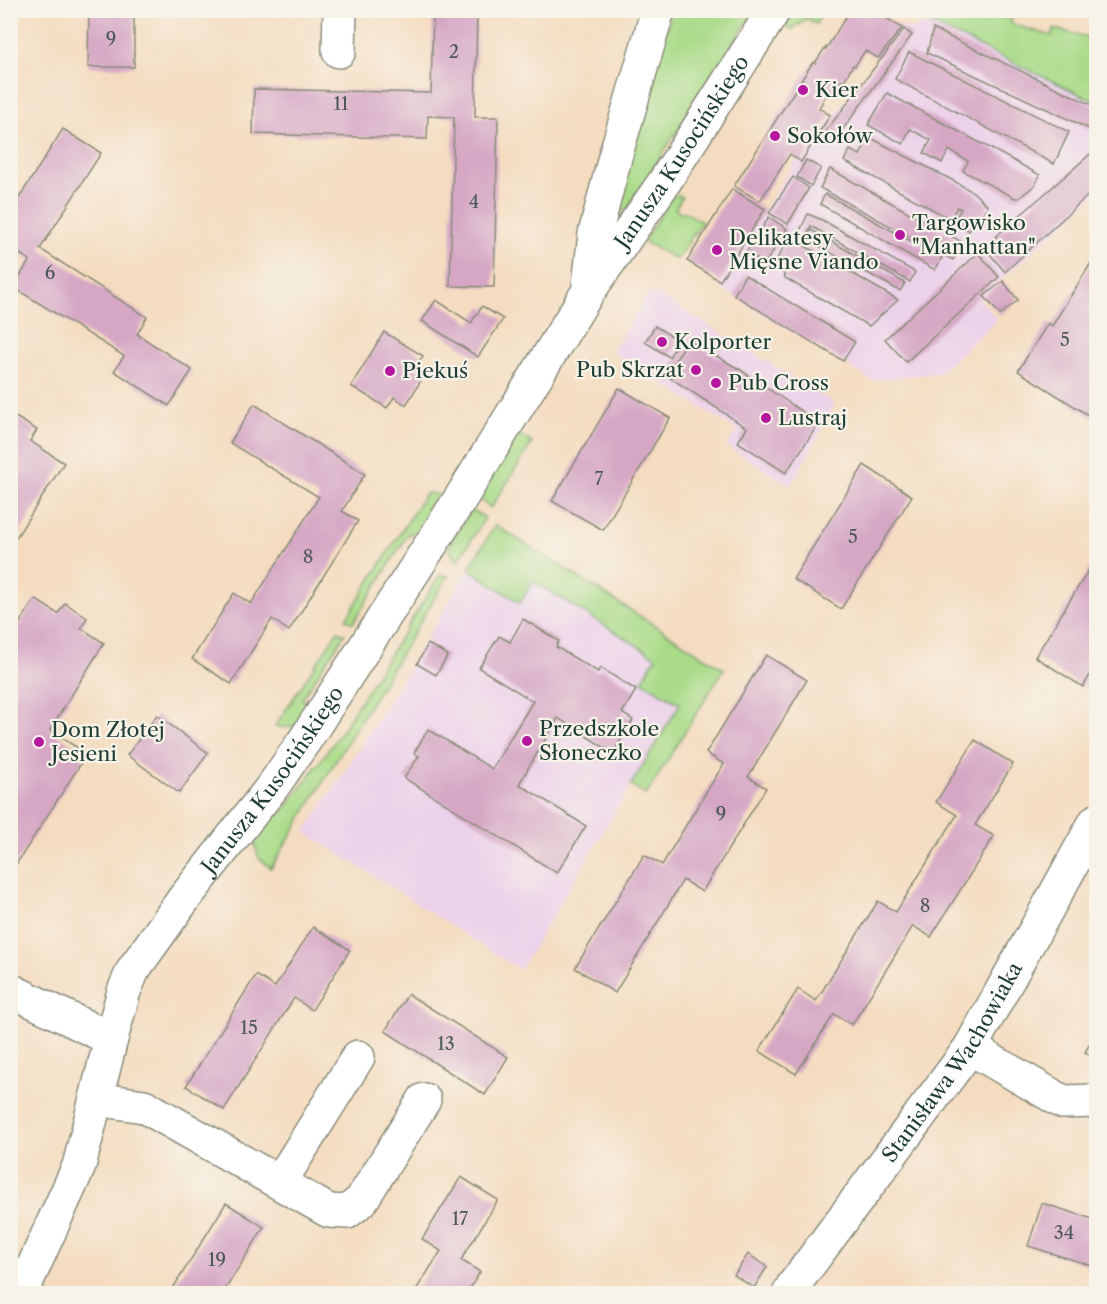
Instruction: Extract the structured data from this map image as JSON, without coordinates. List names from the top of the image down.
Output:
{
  "streets": {
    "street": ["Janusza Kusocińskiego", "Stanisława Wachowiaka"]
  },
  "places": [
    "Kier",
    "Sokołów",
    "Targowisko \"Manhattan\"",
    "Delikatesy Mięsne Viando",
    "Kolporter",
    "Pub Skrzat",
    "Piekuś",
    "Pub Cross",
    "Lustraj",
    "Przedszkole Słoneczko",
    "Dom Złotej Jesieni"
  ],
  "house_numbers": [
    "9",
    "2",
    "11",
    "4",
    "6",
    "5",
    "7",
    "5",
    "8",
    "9",
    "8",
    "15",
    "13",
    "17",
    "34",
    "19"
  ]
}
